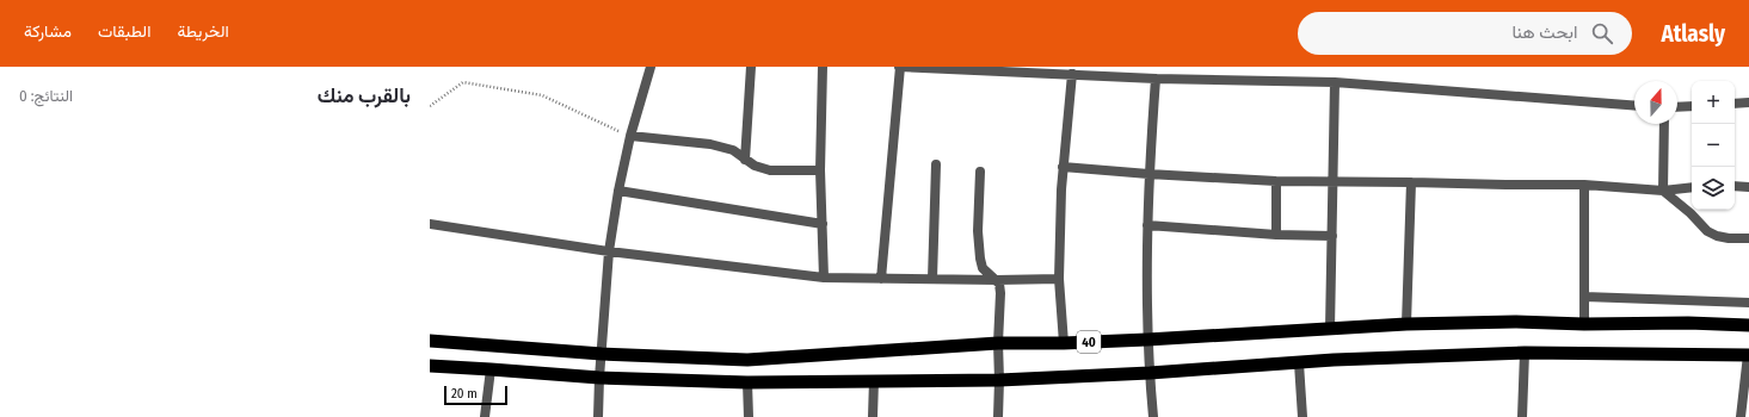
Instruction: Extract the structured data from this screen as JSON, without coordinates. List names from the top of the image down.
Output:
{
  "streets": {
    "highway": ["40"]
  },
  "scale_bar": "20 m",
  "north": "top",
  "page": {
    "header": "Atlasly",
    "search": "ابحث هنا",
    "nav": ["الخريطة", "الطبقات", "مشاركة"],
    "heading": ["بالقرب منك", "النتائج: 0"],
    "map_buttons": ["+", "−"],
    "scale": "20 m"
  }
}
